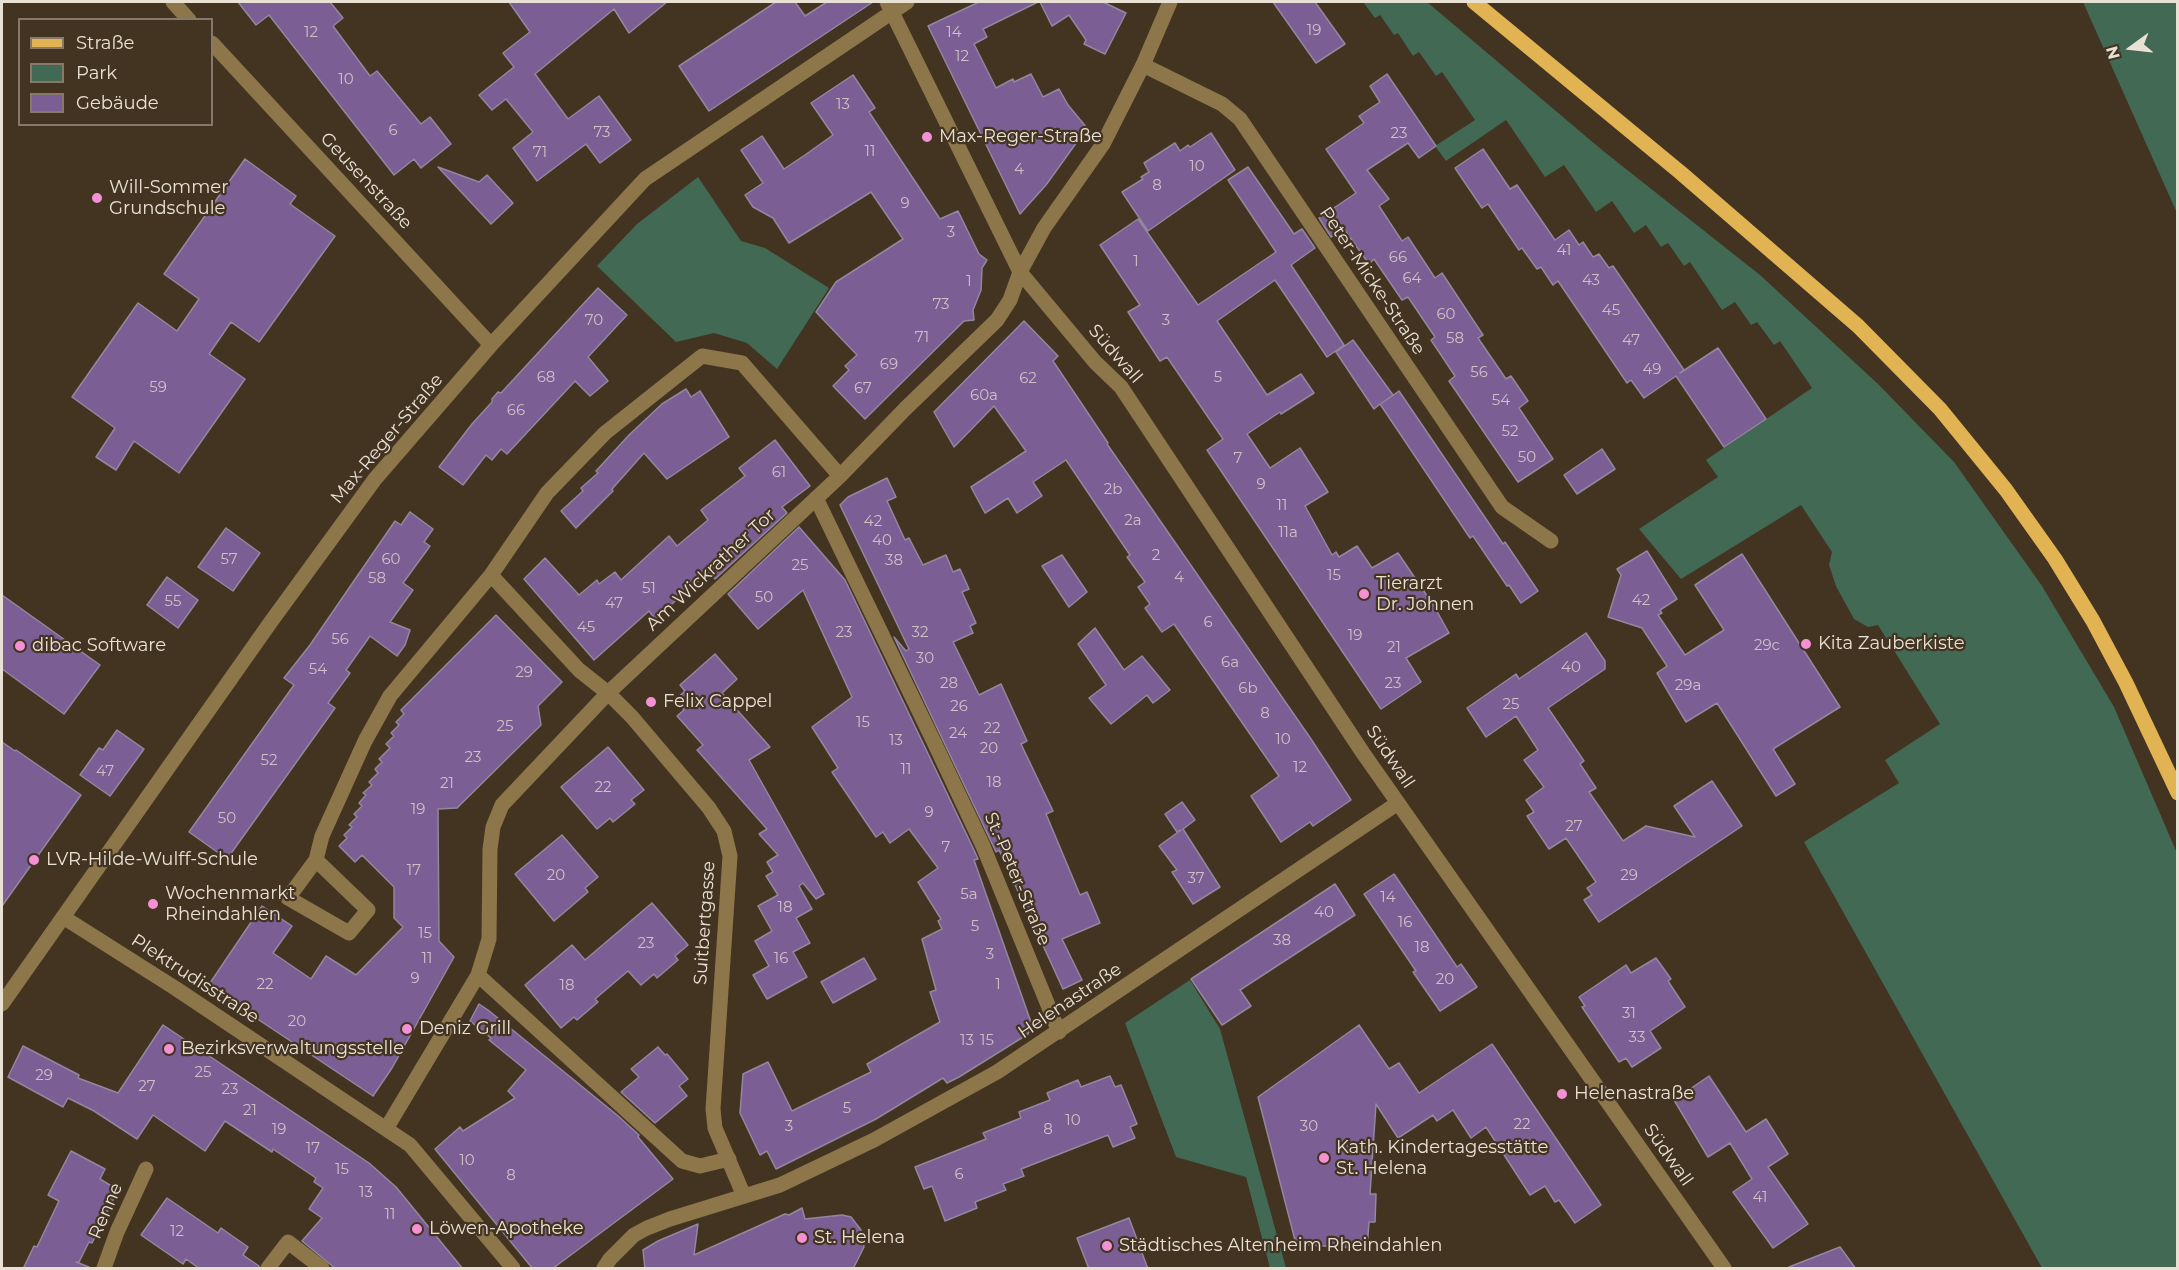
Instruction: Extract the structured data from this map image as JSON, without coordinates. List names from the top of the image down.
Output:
{
  "streets": {
    "street": [
      "Geusenstraße",
      "Peter-Micke-Straße",
      "Südwall",
      "Max-Reger-Straße",
      "Am Wickrather Tor",
      "St.-Peter-Straße",
      "Suitbertgasse",
      "Plektrudisstraße",
      "Helenastraße",
      "Renne"
    ]
  },
  "crossings": [
    ["Geusenstraße", "Max-Reger-Straße"],
    ["Südwall", "Max-Reger-Straße"],
    ["Südwall", "Am Wickrather Tor"],
    ["Südwall", "Helenastraße"],
    ["Max-Reger-Straße", "Plektrudisstraße"],
    ["Am Wickrather Tor", "St.-Peter-Straße"],
    ["Am Wickrather Tor", "Suitbertgasse"],
    ["Am Wickrather Tor", "Plektrudisstraße"],
    ["St.-Peter-Straße", "Helenastraße"],
    ["Suitbertgasse", "Helenastraße"]
  ],
  "places": [
    "Max-Reger-Straße",
    "Will-Sommer Grundschule",
    "Tierarzt Dr. Johnen",
    "Kita Zauberkiste",
    "dibac Software",
    "Felix Cappel",
    "LVR-Hilde-Wulff-Schule",
    "Wochenmarkt Rheindahlen",
    "Deniz Grill",
    "Bezirksverwaltungsstelle",
    "Helenastraße",
    "Kath. Kindertagesstätte St. Helena",
    "Löwen-Apotheke",
    "St. Helena",
    "Städtisches Altenheim Rheindahlen"
  ],
  "house_numbers": [
    "19",
    "12",
    "14",
    "12",
    "10",
    "13",
    "6",
    "73",
    "23",
    "11",
    "71",
    "10",
    "4",
    "8",
    "9",
    "3",
    "41",
    "66",
    "1",
    "64",
    "43",
    "1",
    "73",
    "45",
    "60",
    "70",
    "3",
    "71",
    "58",
    "47",
    "69",
    "49",
    "56",
    "68",
    "5",
    "62",
    "59",
    "67",
    "60a",
    "54",
    "66",
    "52",
    "50",
    "7",
    "61",
    "9",
    "2b",
    "11",
    "2a",
    "42",
    "11a",
    "40",
    "2",
    "57",
    "60",
    "38",
    "25",
    "15",
    "4",
    "58",
    "51",
    "50",
    "42",
    "55",
    "47",
    "6",
    "45",
    "23",
    "32",
    "19",
    "56",
    "29c",
    "21",
    "30",
    "6a",
    "40",
    "54",
    "29",
    "28",
    "23",
    "29a",
    "6b",
    "25",
    "26",
    "8",
    "15",
    "25",
    "22",
    "24",
    "10",
    "13",
    "20",
    "23",
    "52",
    "12",
    "11",
    "47",
    "18",
    "21",
    "22",
    "19",
    "9",
    "50",
    "27",
    "7",
    "17",
    "20",
    "29",
    "37",
    "5a",
    "14",
    "18",
    "40",
    "16",
    "5",
    "15",
    "38",
    "23",
    "18",
    "3",
    "11",
    "16",
    "9",
    "20",
    "22",
    "1",
    "18",
    "31",
    "20",
    "33",
    "13",
    "15",
    "25",
    "29",
    "27",
    "23",
    "5",
    "21",
    "10",
    "22",
    "3",
    "30",
    "19",
    "8",
    "17",
    "10",
    "15",
    "6",
    "8",
    "13",
    "41",
    "11",
    "12"
  ],
  "legend": ["Straße", "Park", "Gebäude"],
  "north": "left"
}
